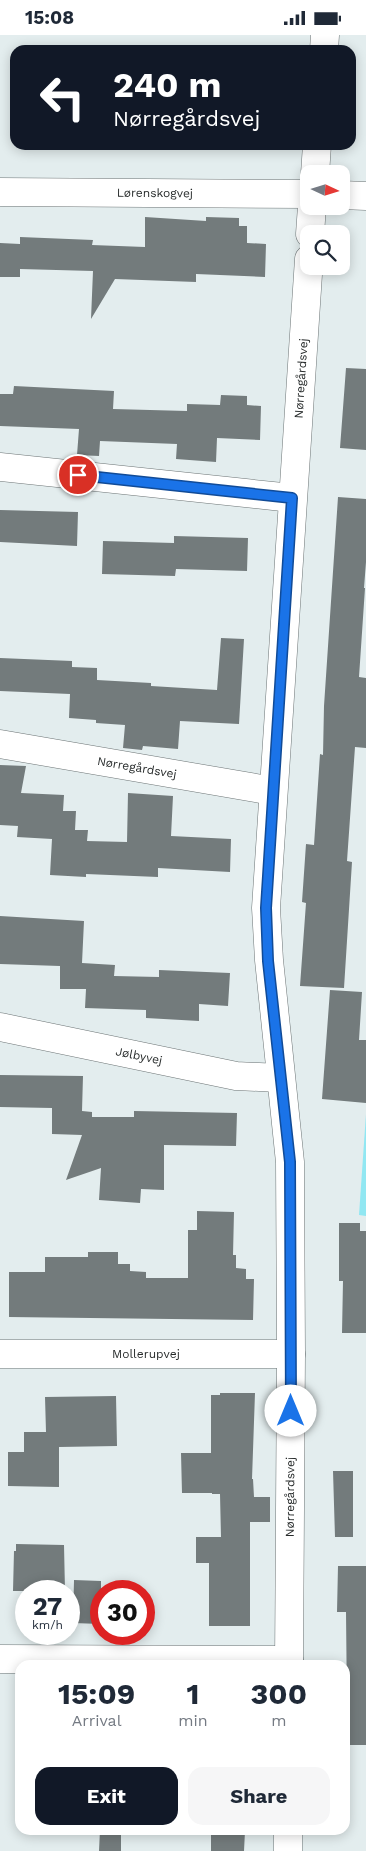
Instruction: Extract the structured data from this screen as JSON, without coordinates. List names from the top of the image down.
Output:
{
  "streets": {
    "street": [
      "Lørenskogvej",
      "Nørregårdsvej",
      "Jølbyvej",
      "Mollerupvej"
    ]
  },
  "crossings": [
    ["Nørregårdsvej", "Jølbyvej"],
    ["Nørregårdsvej", "Mollerupvej"]
  ],
  "north": "right",
  "page": {
    "status": "15:08",
    "turn": ["240 m", "Nørregårdsvej"],
    "speed": "27 km/h",
    "limit": "30",
    "eta": [
      "15:09",
      "Arrival",
      "1",
      "min",
      "300",
      "m"
    ],
    "buttons": ["Exit", "Share"]
  }
}
